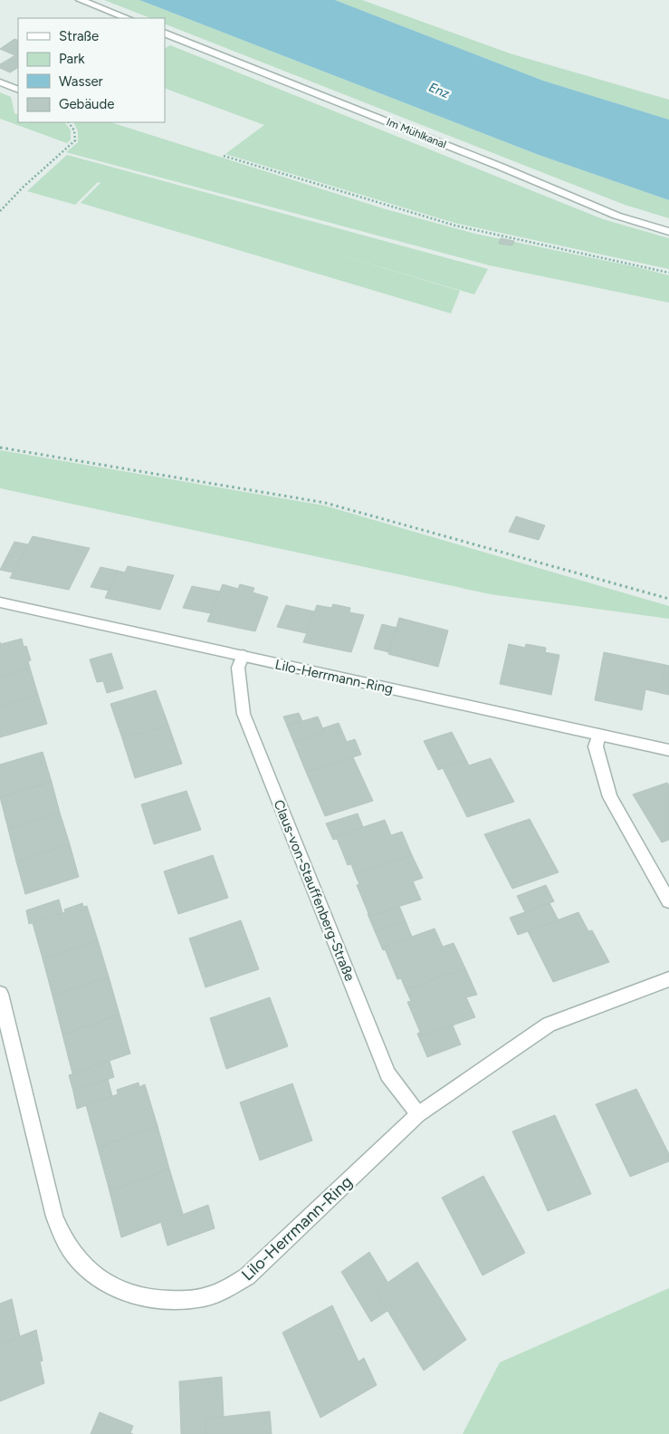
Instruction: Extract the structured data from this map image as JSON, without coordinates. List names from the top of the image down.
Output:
{
  "streets": {
    "street": ["Im Mühlkanal", "Lilo-Herrmann-Ring", "Claus-von-Stauffenberg-Straße"]
  },
  "crossings": [
    ["Lilo-Herrmann-Ring", "Claus-von-Stauffenberg-Straße"]
  ],
  "water": ["Enz"],
  "legend": [
    "Straße",
    "Park",
    "Wasser",
    "Gebäude"
  ]
}
